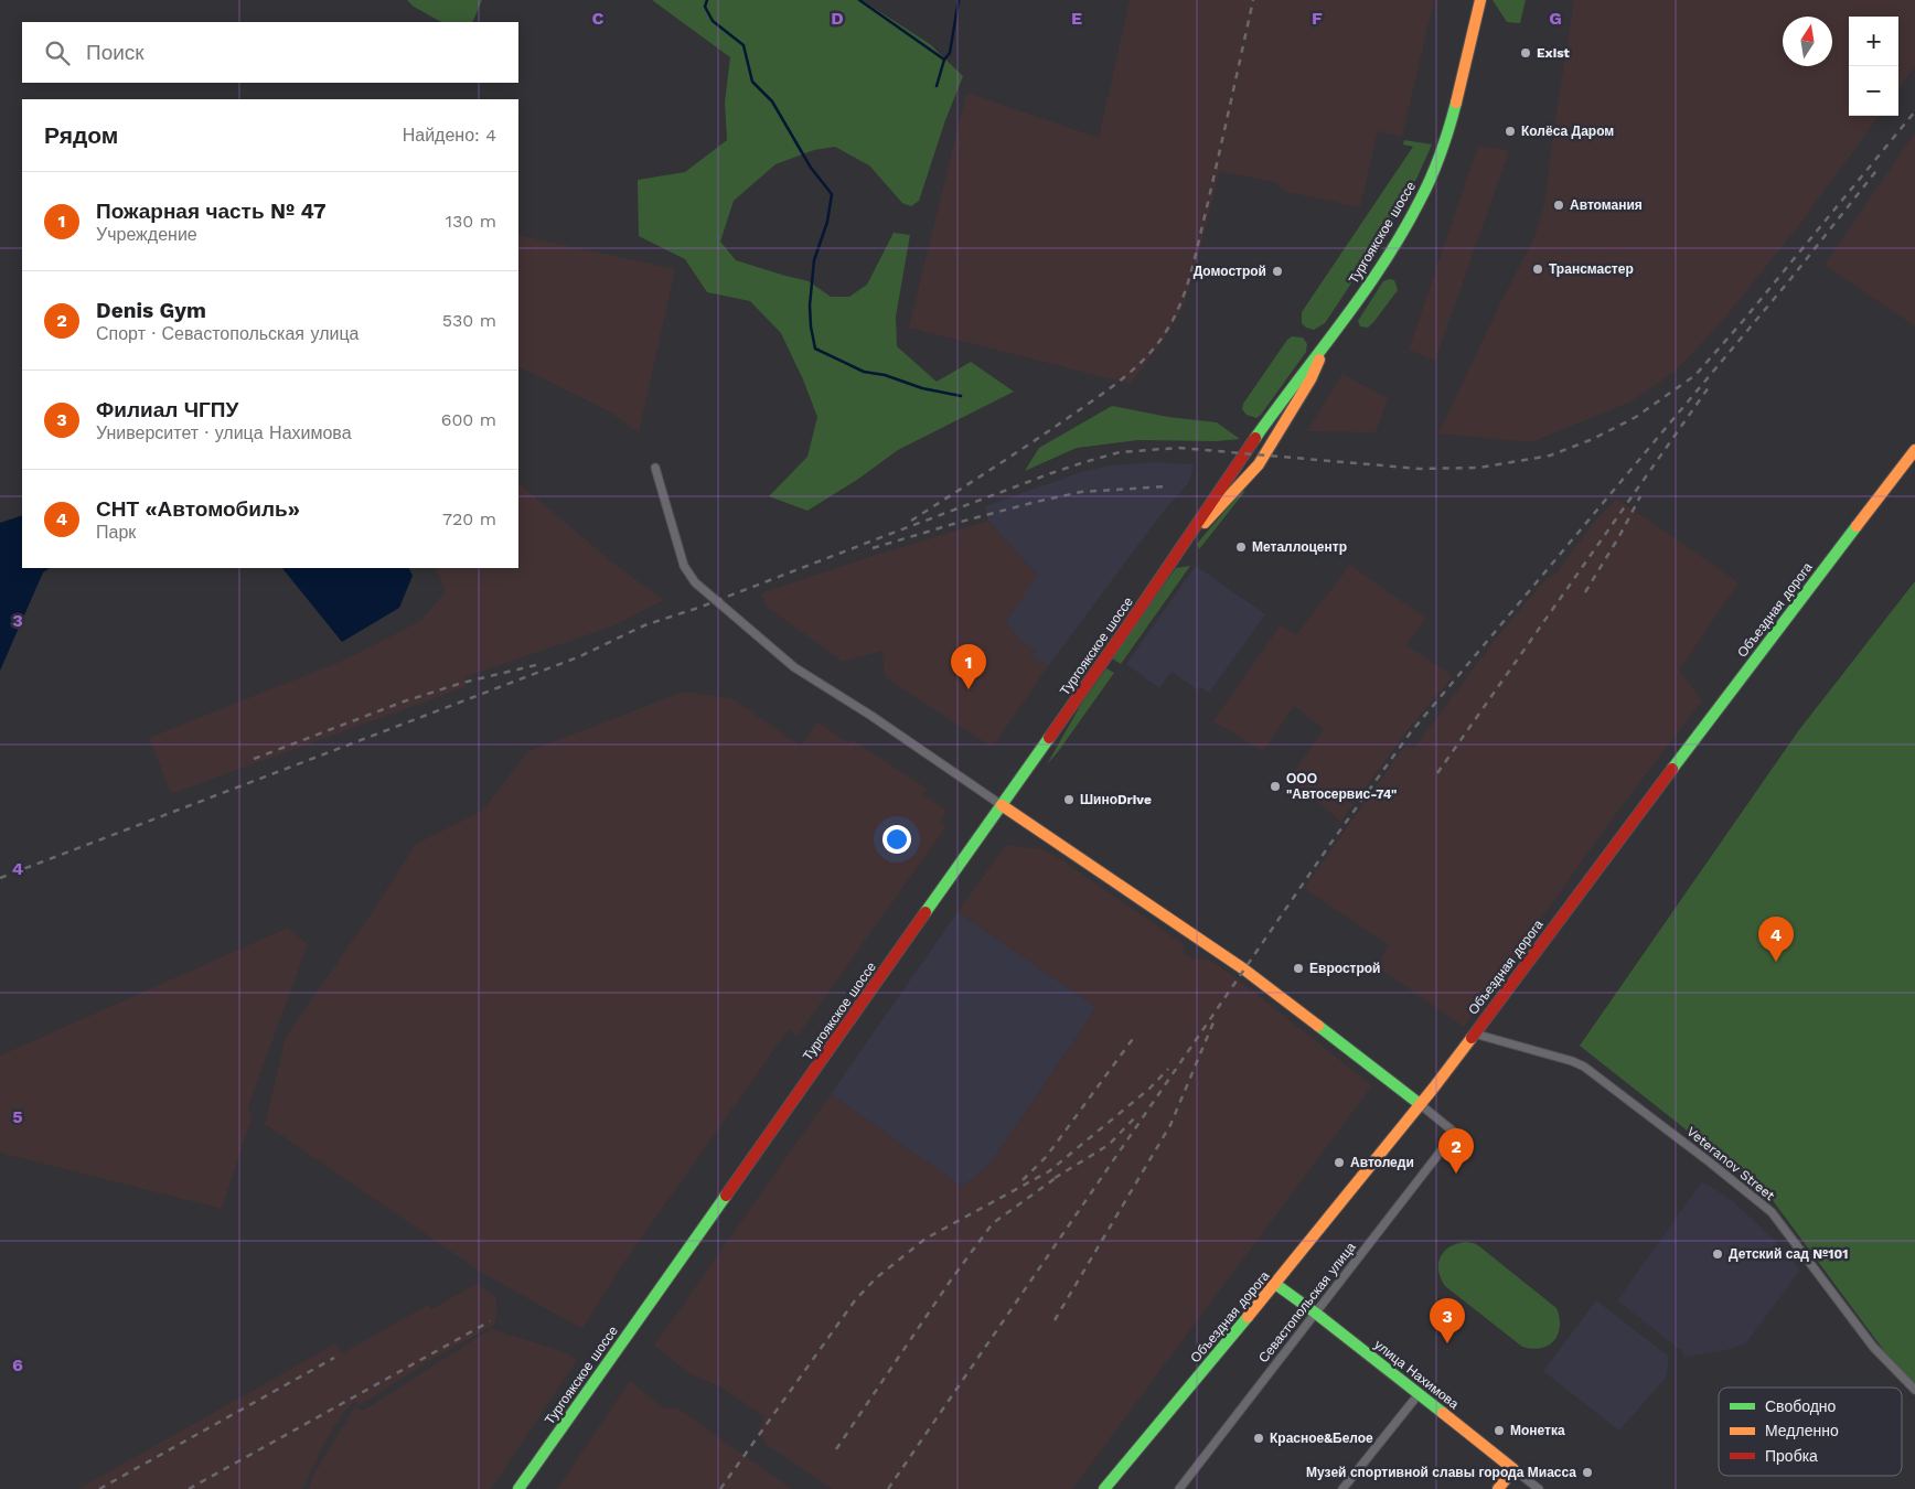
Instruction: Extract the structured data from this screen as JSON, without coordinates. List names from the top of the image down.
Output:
{
  "streets": {
    "main road": ["Тургоякское шоссе", "Объездная дорога", "улица Нахимова"],
    "street": ["Veteranov Street", "Севастопольская улица"]
  },
  "crossings": [
    ["Объездная дорога", "Veteranov Street"],
    ["Объездная дорога", "Севастопольская улица"],
    ["Объездная дорога", "улица Нахимова"],
    ["Севастопольская улица", "улица Нахимова"]
  ],
  "places": [
    "Exist",
    "Колёса Даром",
    "Автомания",
    "Трансмастер",
    "Домострой",
    "Металлоцентр",
    "ООО \"Автосервис-74\"",
    "ШиноDrive",
    "Еврострой",
    "Автоледи",
    "Детский сад №101",
    "Монетка",
    "Красное&Белое",
    "Музей спортивной славы города Миасса"
  ],
  "legend": ["Свободно", "Медленно", "Пробка"],
  "north": "top",
  "page": {
    "map_buttons": ["+", "−"],
    "search": "Поиск",
    "heading": ["Рядом", "Найдено: 4"],
    "list": [
      {
        "mark": "1",
        "name": "Пожарная часть № 47",
        "note": "Учреждение",
        "value": "130 m"
      },
      {
        "mark": "2",
        "name": "Denis Gym",
        "note": "Спорт · Севастопольская улица",
        "value": "530 m"
      },
      {
        "mark": "3",
        "name": "Филиал ЧГПУ",
        "note": "Университет · улица Нахимова",
        "value": "600 m"
      },
      {
        "mark": "4",
        "name": "СНТ «Автомобиль»",
        "note": "Парк",
        "value": "720 m"
      }
    ],
    "pins": [
      "1",
      "4",
      "2",
      "3"
    ]
  },
  "grid": {
    "columns": [
      "C",
      "D",
      "E",
      "F",
      "G"
    ],
    "rows": [
      "3",
      "4",
      "5",
      "6"
    ]
  }
}
